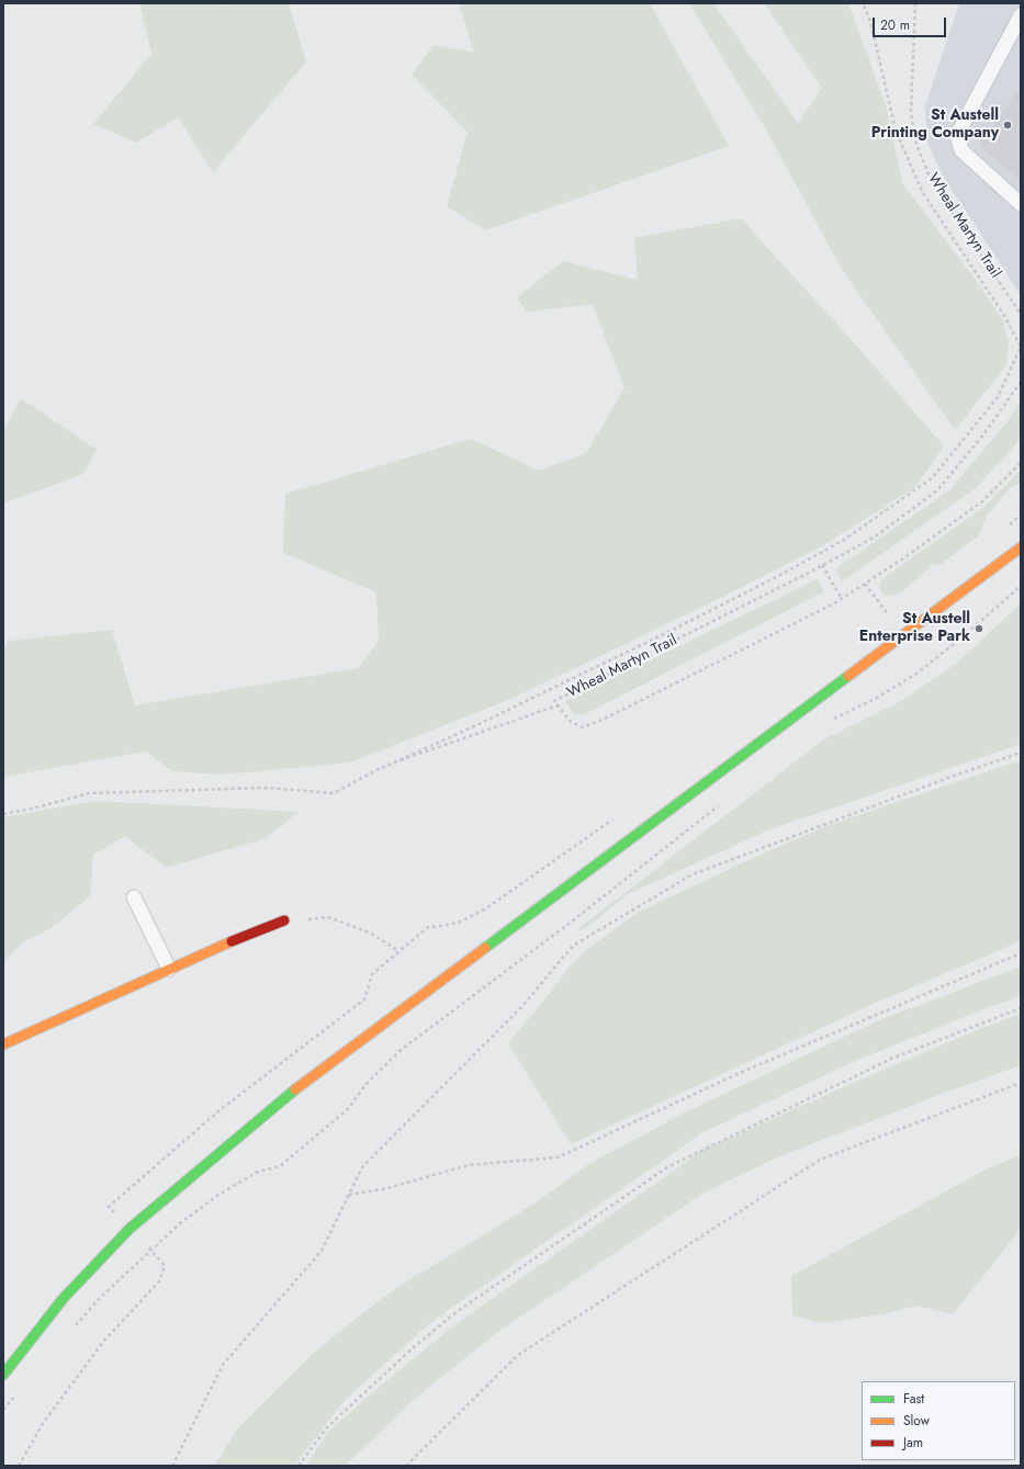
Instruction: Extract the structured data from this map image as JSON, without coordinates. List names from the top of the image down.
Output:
{
  "streets": {
    "path": ["Wheal Martyn Trail"]
  },
  "places": ["St Austell Printing Company", "St Austell Enterprise Park"],
  "legend": ["Fast", "Slow", "Jam"],
  "scale_bar": "20 m"
}
